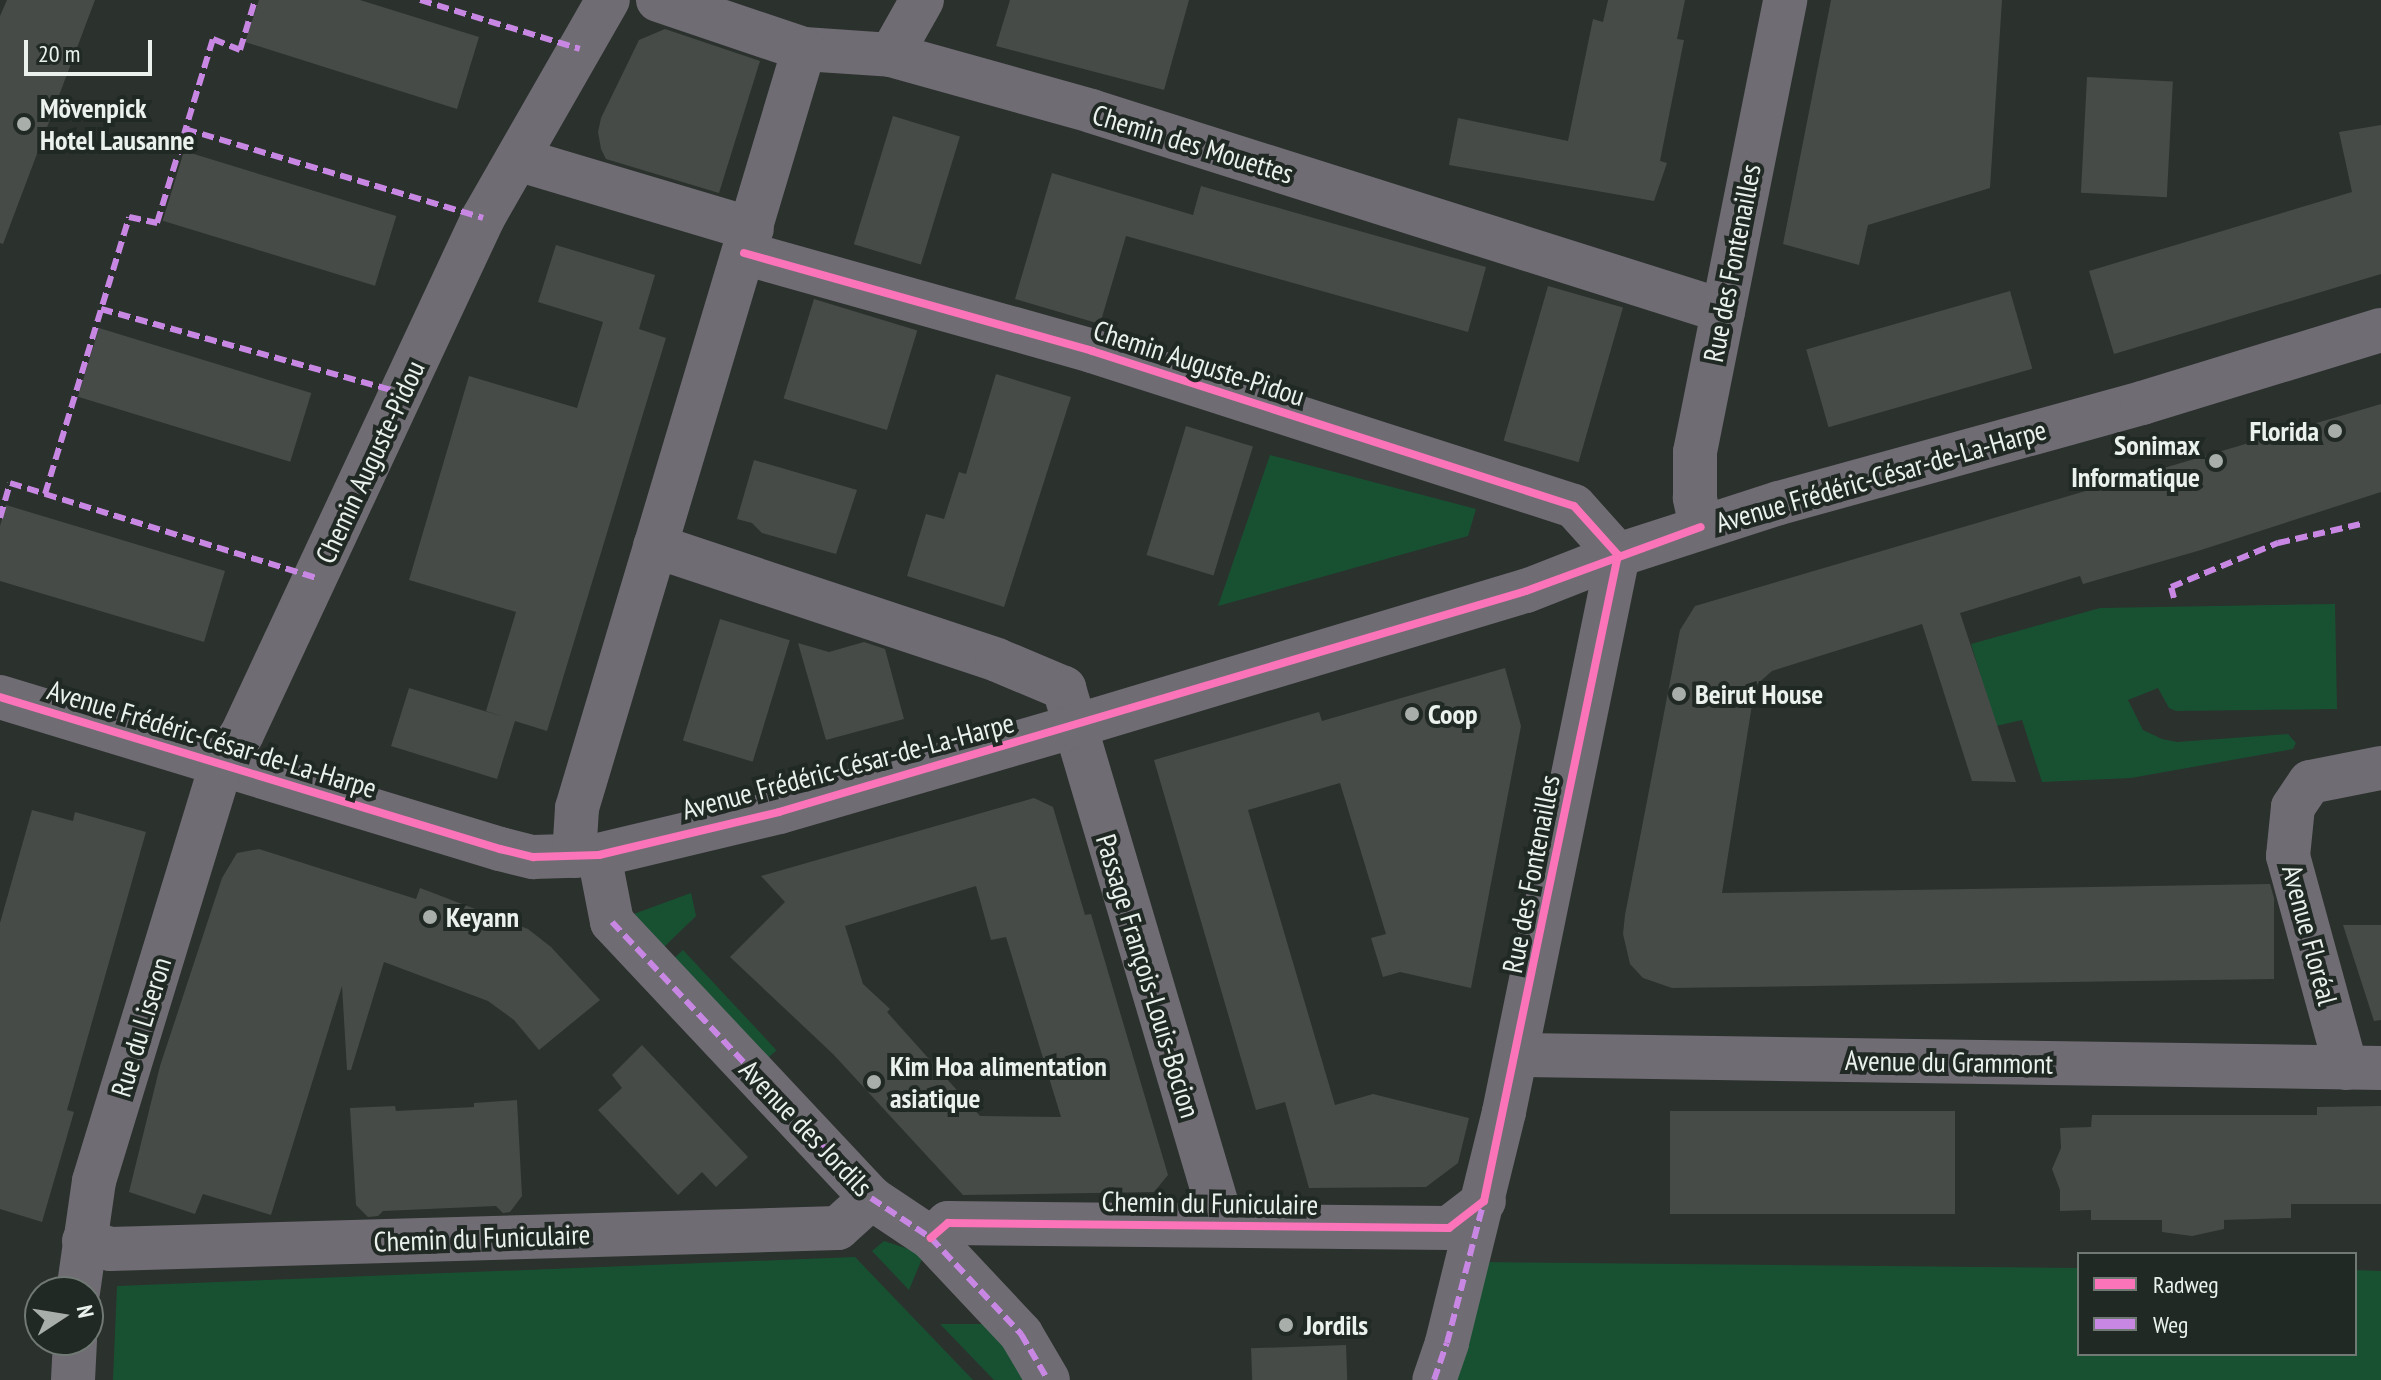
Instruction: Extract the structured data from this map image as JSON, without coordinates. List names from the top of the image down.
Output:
{
  "streets": {
    "street": [
      "Chemin des Mouettes",
      "Rue des Fontenailles",
      "Chemin Auguste-Pidou",
      "Avenue Frédéric-César-de-La-Harpe",
      "Avenue Floréal",
      "Passage François-Louis-Bocion",
      "Rue du Liseron",
      "Avenue du Grammont",
      "Avenue des Jordils",
      "Chemin du Funiculaire"
    ]
  },
  "crossings": [
    ["Chemin des Mouettes", "Rue des Fontenailles"],
    ["Rue des Fontenailles", "Chemin Auguste-Pidou"],
    ["Rue des Fontenailles", "Avenue Frédéric-César-de-La-Harpe"],
    ["Rue des Fontenailles", "Avenue du Grammont"],
    ["Rue des Fontenailles", "Chemin du Funiculaire"],
    ["Chemin Auguste-Pidou", "Avenue Frédéric-César-de-La-Harpe"],
    ["Chemin Auguste-Pidou", "Rue du Liseron"],
    ["Avenue Frédéric-César-de-La-Harpe", "Passage François-Louis-Bocion"],
    ["Avenue Frédéric-César-de-La-Harpe", "Rue du Liseron"],
    ["Avenue Frédéric-César-de-La-Harpe", "Avenue des Jordils"],
    ["Avenue Floréal", "Avenue du Grammont"],
    ["Passage François-Louis-Bocion", "Chemin du Funiculaire"],
    ["Rue du Liseron", "Chemin du Funiculaire"],
    ["Avenue des Jordils", "Chemin du Funiculaire"]
  ],
  "places": [
    "Mövenpick Hotel Lausanne",
    "Florida",
    "Sonimax Informatique",
    "Beirut House",
    "Coop",
    "Keyann",
    "Kim Hoa alimentation asiatique",
    "Jordils"
  ],
  "legend": ["Radweg", "Weg"],
  "scale_bar": "20 m",
  "north": "right"
}
